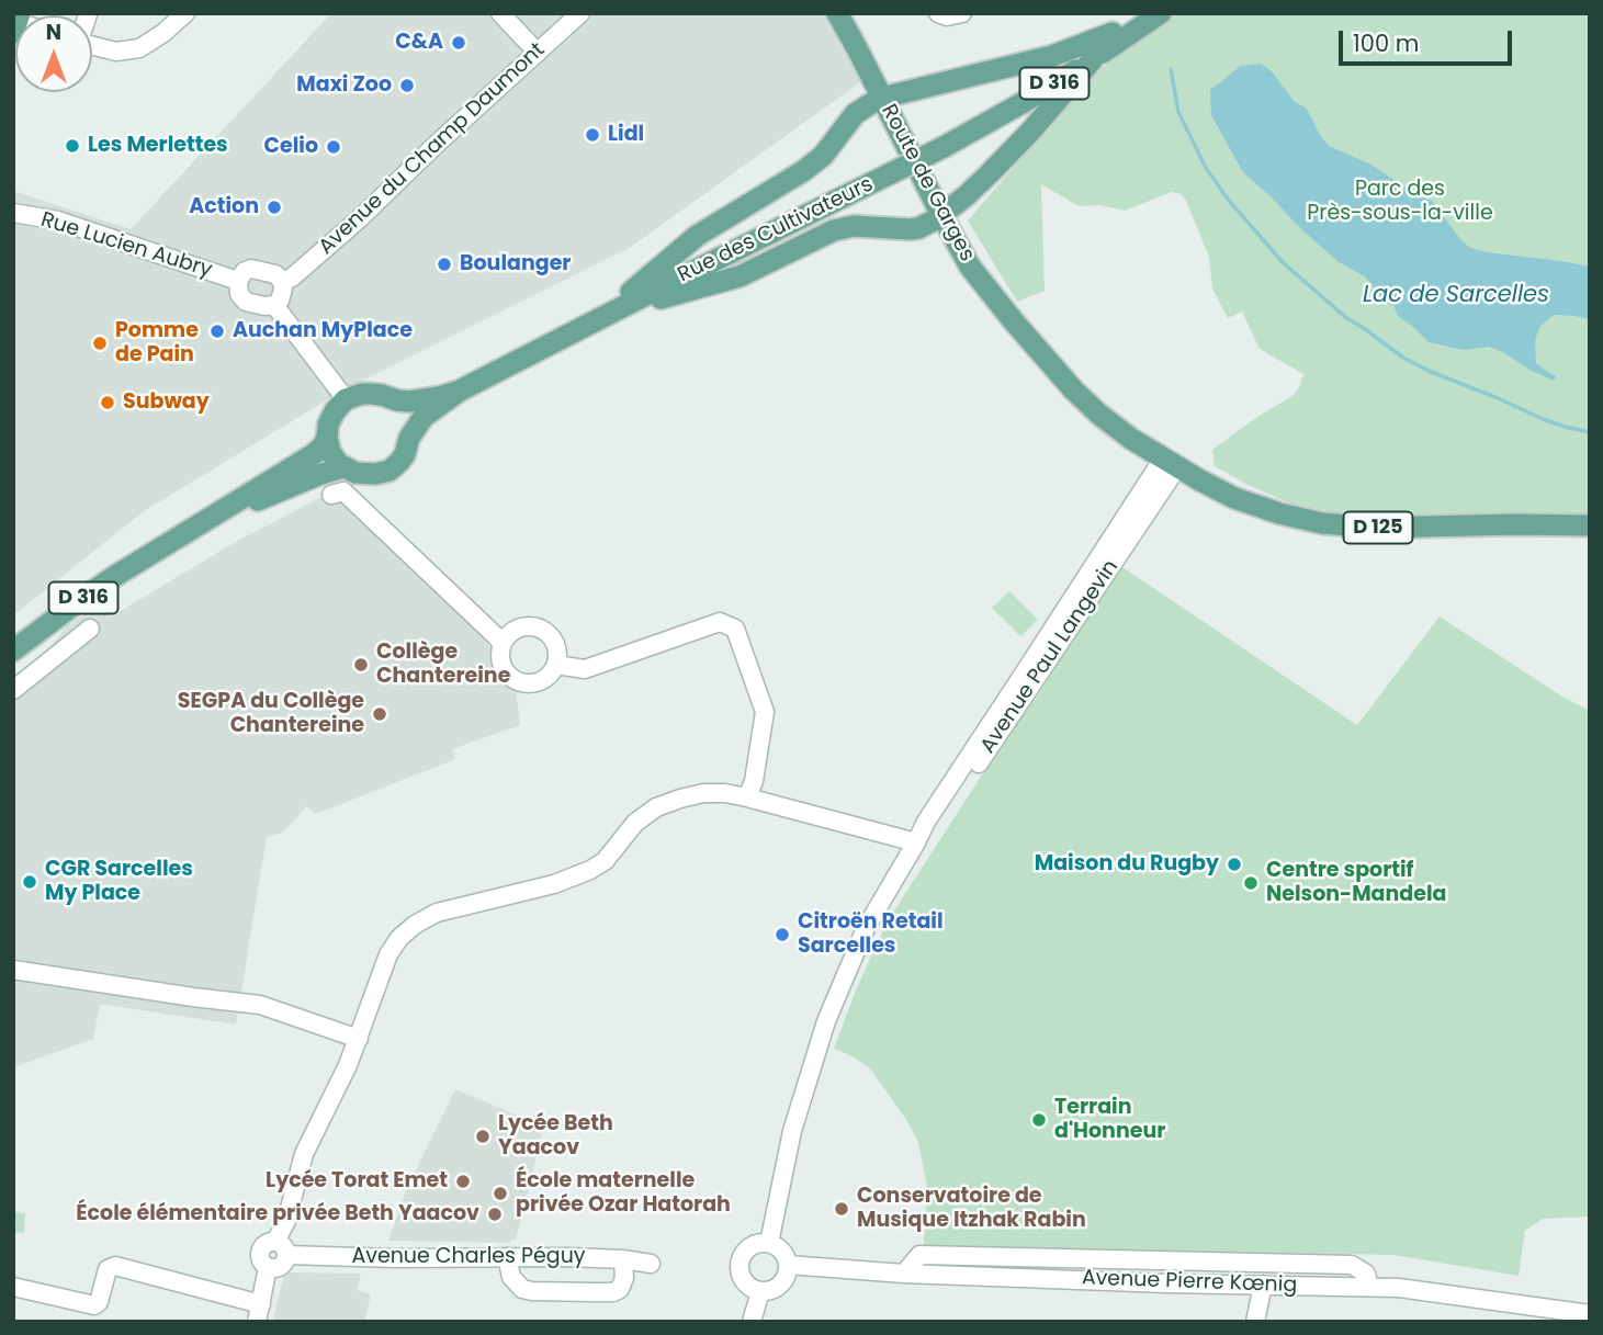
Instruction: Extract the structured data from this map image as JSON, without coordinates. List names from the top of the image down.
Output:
{
  "streets": {
    "main road": [
      "D 316",
      "Route de Garges",
      "Rue des Cultivateurs",
      "D 125"
    ],
    "street": [
      "Avenue du Champ Daumont",
      "Rue Lucien Aubry",
      "Avenue Paul Langevin",
      "Avenue Charles Péguy",
      "Avenue Pierre Kœnig"
    ]
  },
  "crossings": [
    ["D 316", "Rue des Cultivateurs"],
    ["Avenue du Champ Daumont", "Rue Lucien Aubry"],
    ["Route de Garges", "D 125"],
    ["Route de Garges", "Avenue Paul Langevin"],
    ["D 125", "Avenue Paul Langevin"],
    ["Avenue Paul Langevin", "Avenue Pierre Kœnig"]
  ],
  "water": ["Lac de Sarcelles"],
  "parks": ["Parc des Près-sous-la-ville"],
  "places": [
    "C&A",
    "Maxi Zoo",
    "Lidl",
    "Les Merlettes",
    "Celio",
    "Action",
    "Boulanger",
    "Auchan MyPlace",
    "Pomme de Pain",
    "Subway",
    "Collège Chantereine",
    "SEGPA du Collège Chantereine",
    "Maison du Rugby",
    "CGR Sarcelles My Place",
    "Centre sportif Nelson-Mandela",
    "Citroën Retail Sarcelles",
    "Terrain d'Honneur",
    "Lycée Beth Yaacov",
    "Lycée Torat Emet",
    "École maternelle privée Ozar Hatorah",
    "Conservatoire de Musique Itzhak Rabin",
    "École élémentaire privée Beth Yaacov"
  ],
  "scale_bar": "100 m",
  "north": "top"
}
